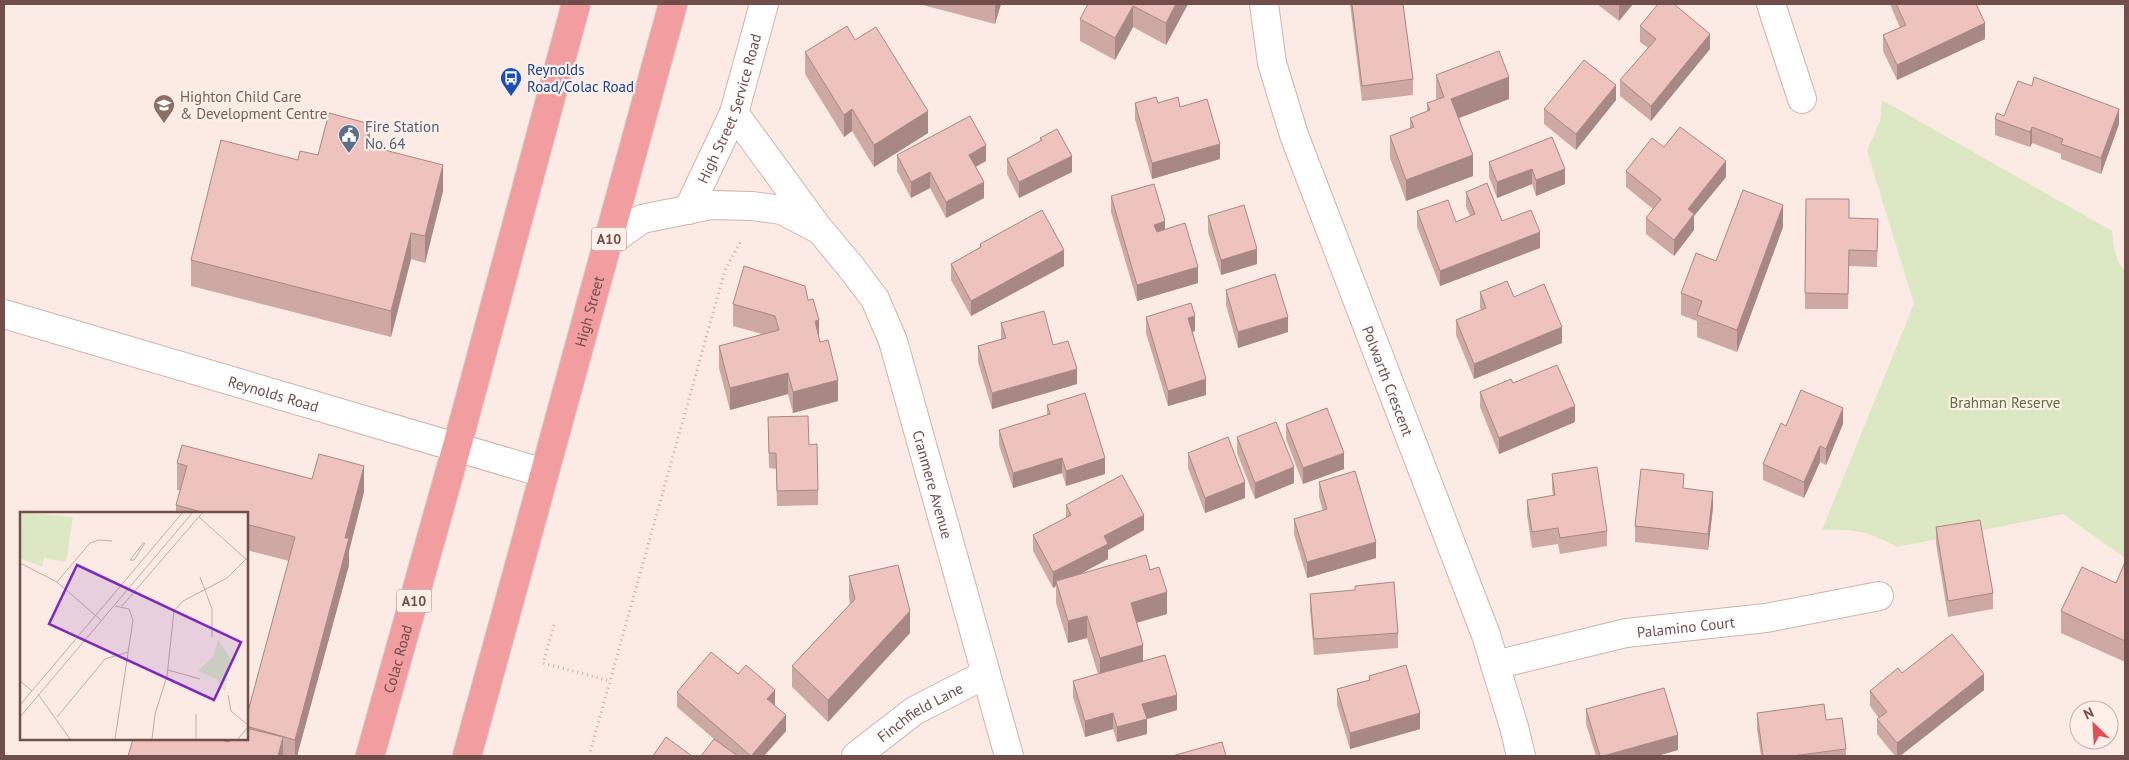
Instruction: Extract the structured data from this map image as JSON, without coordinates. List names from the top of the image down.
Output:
{
  "streets": {
    "highway": ["A10", "High Street", "Colac Road"],
    "street": [
      "High Street Service Road",
      "Polwarth Crescent",
      "Reynolds Road",
      "Cranmere Avenue",
      "Palamino Court",
      "Finchfield Lane"
    ]
  },
  "crossings": [
    ["High Street Service Road", "Cranmere Avenue"],
    ["A10", "High Street"],
    ["A10", "Reynolds Road"],
    ["A10", "Colac Road"],
    ["High Street", "Reynolds Road"],
    ["High Street", "Cranmere Avenue"],
    ["Polwarth Crescent", "Palamino Court"],
    ["Reynolds Road", "Colac Road"],
    ["Cranmere Avenue", "Finchfield Lane"]
  ],
  "parks": ["Brahman Reserve"],
  "places": {
    "bus stop": ["Reynolds Road/Colac Road"],
    "school or university": ["Highton Child Care & Development Centre"],
    "public building": ["Fire Station No. 64"]
  },
  "north": "top left"
}
